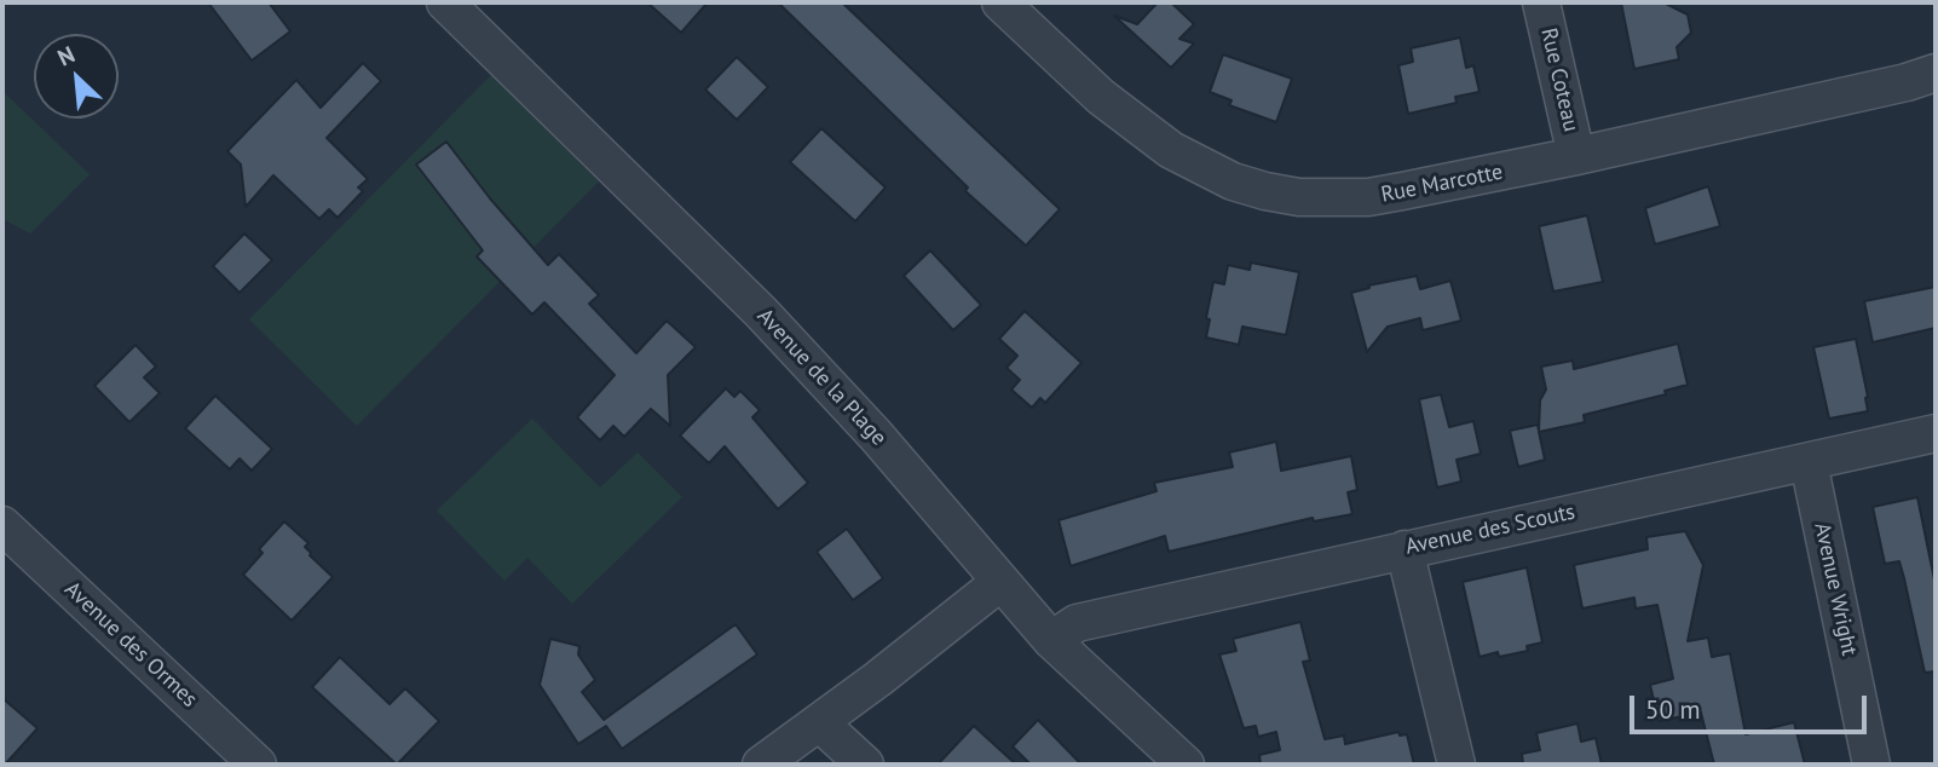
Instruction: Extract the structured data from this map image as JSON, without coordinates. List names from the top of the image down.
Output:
{
  "streets": {
    "street": [
      "Rue Coteau",
      "Rue Marcotte",
      "Avenue de la Plage",
      "Avenue des Scouts",
      "Avenue Wright",
      "Avenue des Ormes"
    ]
  },
  "crossings": [
    ["Rue Coteau", "Rue Marcotte"],
    ["Avenue de la Plage", "Avenue des Scouts"],
    ["Avenue des Scouts", "Avenue Wright"]
  ],
  "scale_bar": "50 m",
  "north": "top left"
}
